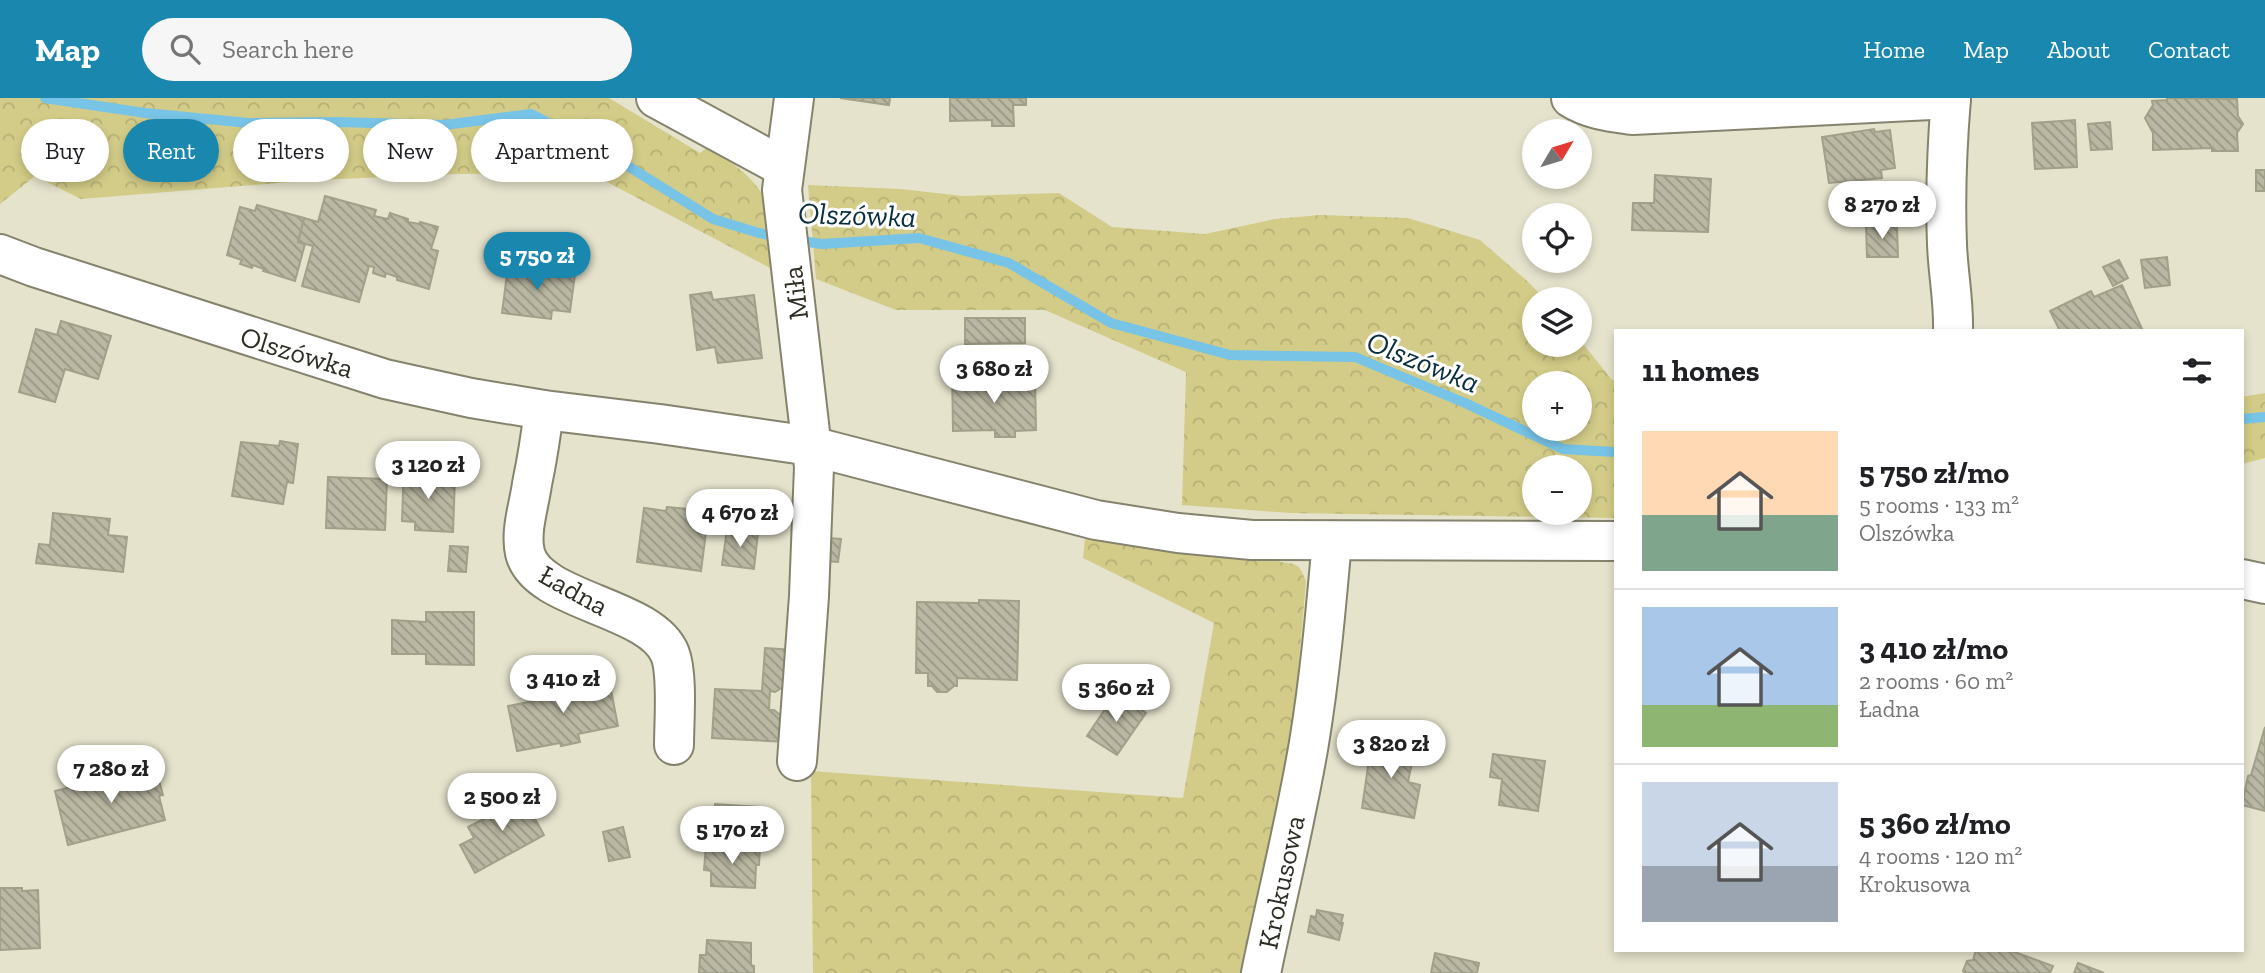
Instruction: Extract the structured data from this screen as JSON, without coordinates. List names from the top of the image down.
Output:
{
  "streets": {
    "street": [
      "Miła",
      "Olszówka",
      "Ładna",
      "Krokusowa"
    ]
  },
  "crossings": [
    ["Miła", "Olszówka"],
    ["Olszówka", "Ładna"],
    ["Olszówka", "Krokusowa"]
  ],
  "water": ["Olszówka"],
  "north": "top right",
  "page": {
    "header": "Map",
    "search": "Search here",
    "nav": [
      "Home",
      "Map",
      "About",
      "Contact"
    ],
    "map_buttons": ["+", "−"],
    "chip": [
      "Buy",
      "Rent",
      "Filters",
      "New",
      "Apartment"
    ],
    "price": [
      "8 270 zł",
      "5 750 zł",
      "3 680 zł",
      "3 120 zł",
      "4 670 zł",
      "3 410 zł",
      "5 360 zł",
      "3 820 zł",
      "7 280 zł",
      "2 500 zł",
      "5 170 zł"
    ],
    "heading": "11 homes",
    "list": [
      {
        "name": "5 750 zł/mo",
        "note": "5 rooms · 133 m² · Olszówka"
      },
      {
        "name": "3 410 zł/mo",
        "note": "2 rooms · 60 m² · Ładna"
      },
      {
        "name": "5 360 zł/mo",
        "note": "4 rooms · 120 m² · Krokusowa"
      }
    ]
  }
}
